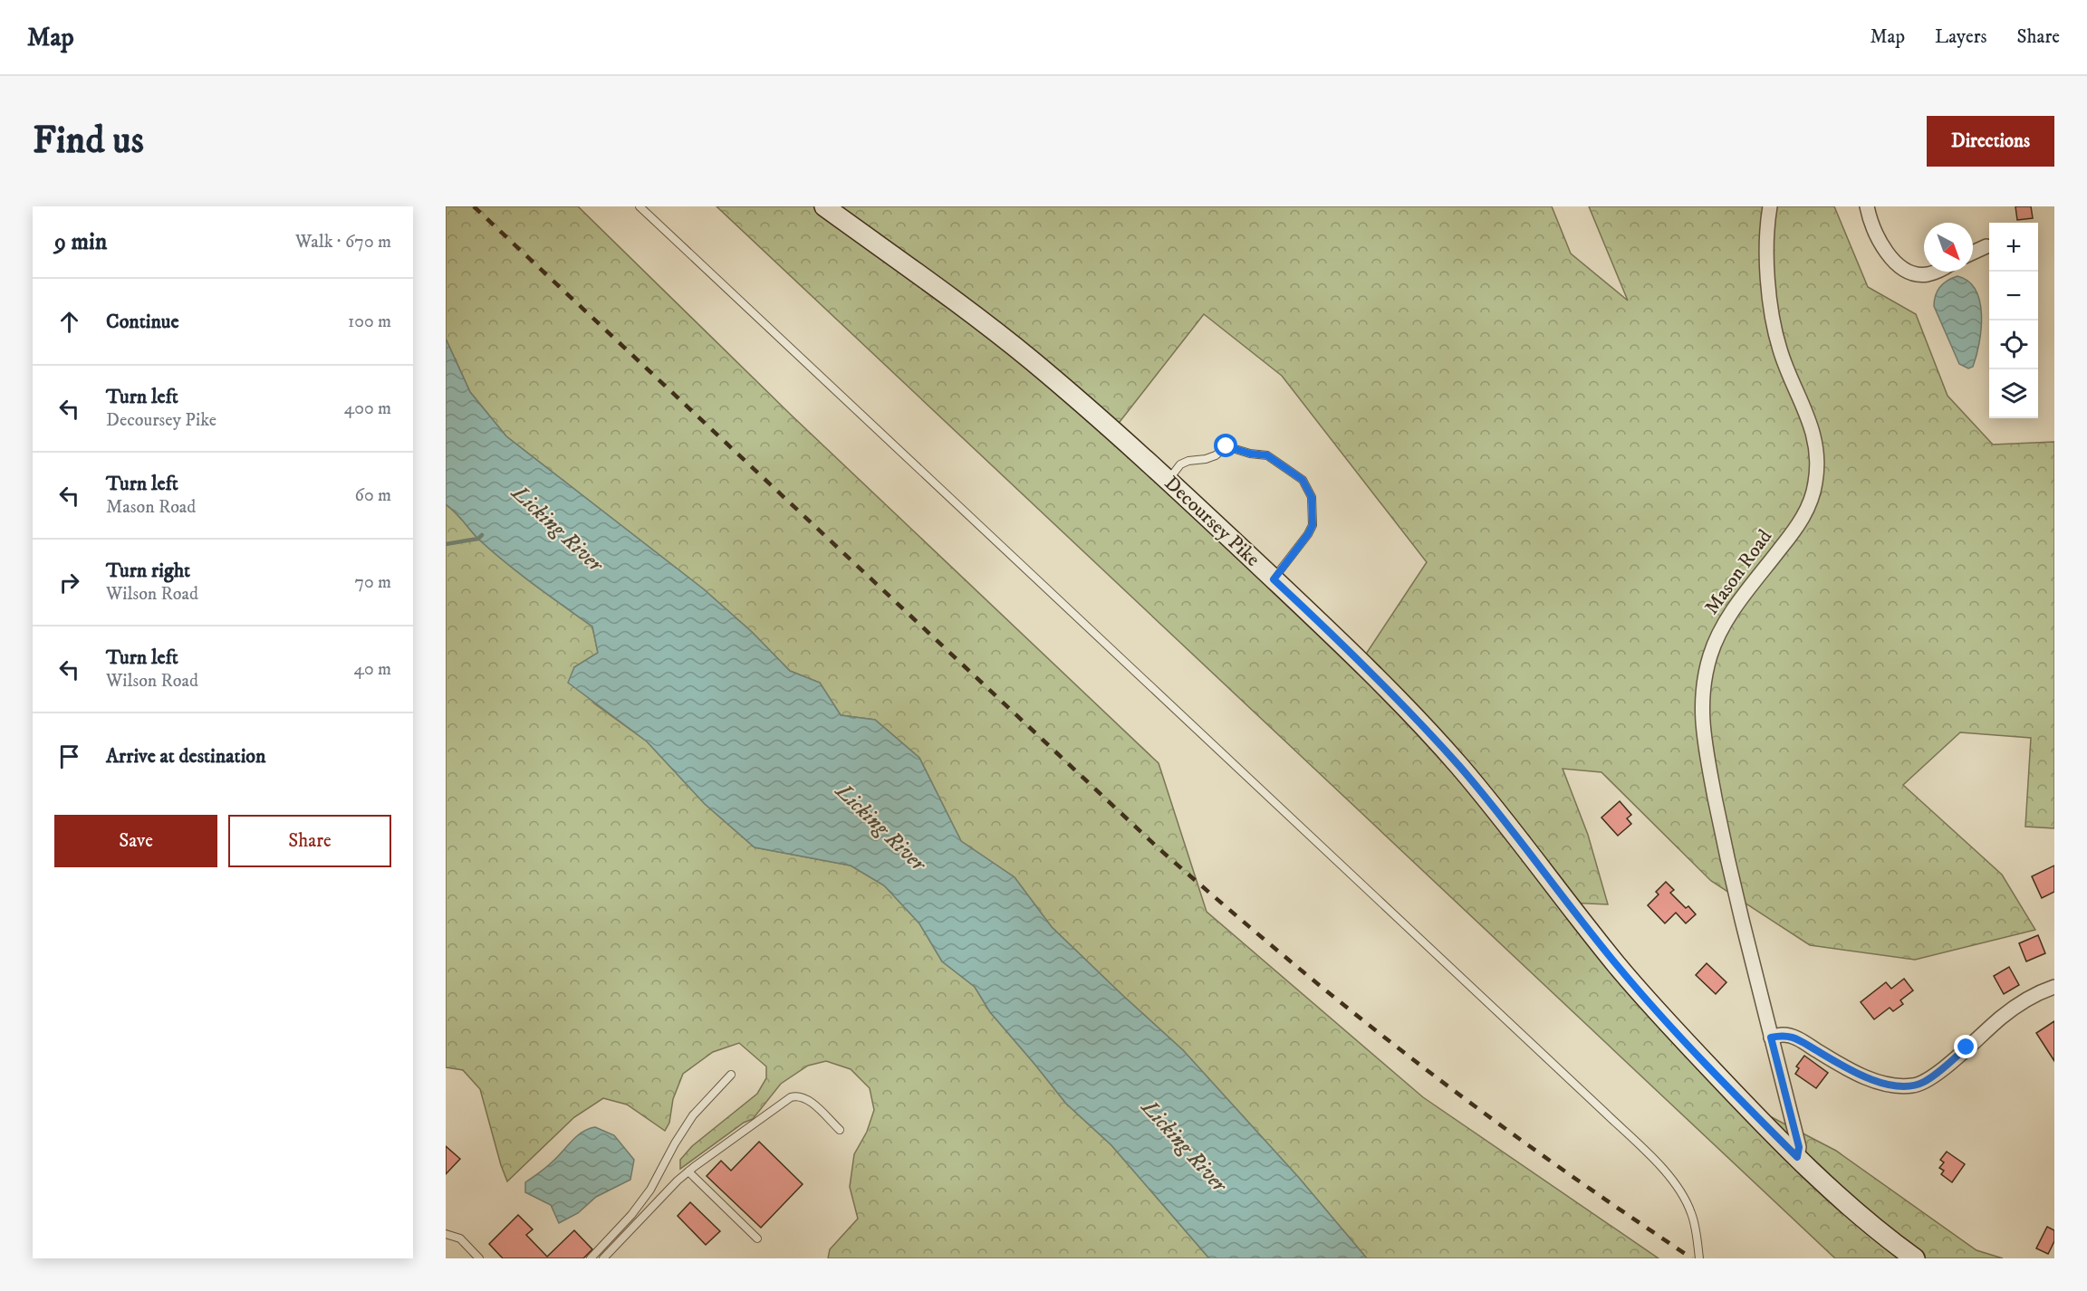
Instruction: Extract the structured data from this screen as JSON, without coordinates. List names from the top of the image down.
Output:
{
  "streets": {
    "main road": ["Decoursey Pike"],
    "street": ["Mason Road"]
  },
  "crossings": [
    ["Decoursey Pike", "Mason Road"]
  ],
  "water": ["Licking River"],
  "north": "bottom right",
  "page": {
    "header": "Map",
    "nav": ["Map", "Layers", "Share"],
    "buttons": [
      "Directions",
      ["Save", "Share"]
    ],
    "title": "Find us",
    "heading": ["9 min", "Walk · 670 m"],
    "map_buttons": ["+", "−"],
    "list": [
      ["Continue", "100 m"],
      ["Turn left", "Decoursey Pike", "400 m"],
      ["Turn left", "Mason Road", "60 m"],
      ["Turn right", "Wilson Road", "70 m"],
      ["Turn left", "Wilson Road", "40 m"],
      "Arrive at destination"
    ]
  }
}
